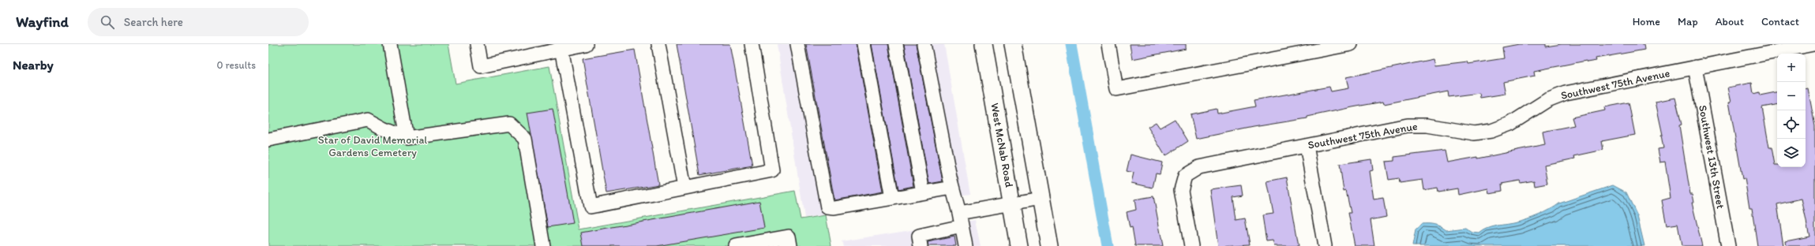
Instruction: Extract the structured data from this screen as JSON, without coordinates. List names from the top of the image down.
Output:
{
  "streets": {
    "main road": ["West McNab Road"],
    "street": ["Southwest 75th Avenue", "Southwest 13th Street"]
  },
  "crossings": [
    ["Southwest 75th Avenue", "Southwest 13th Street"]
  ],
  "parks": ["Star of David Memorial Gardens Cemetery"],
  "page": {
    "header": "Wayfind",
    "search": "Search here",
    "nav": [
      "Home",
      "Map",
      "About",
      "Contact"
    ],
    "heading": ["Nearby", "0 results"],
    "map_buttons": ["+", "−"]
  }
}
